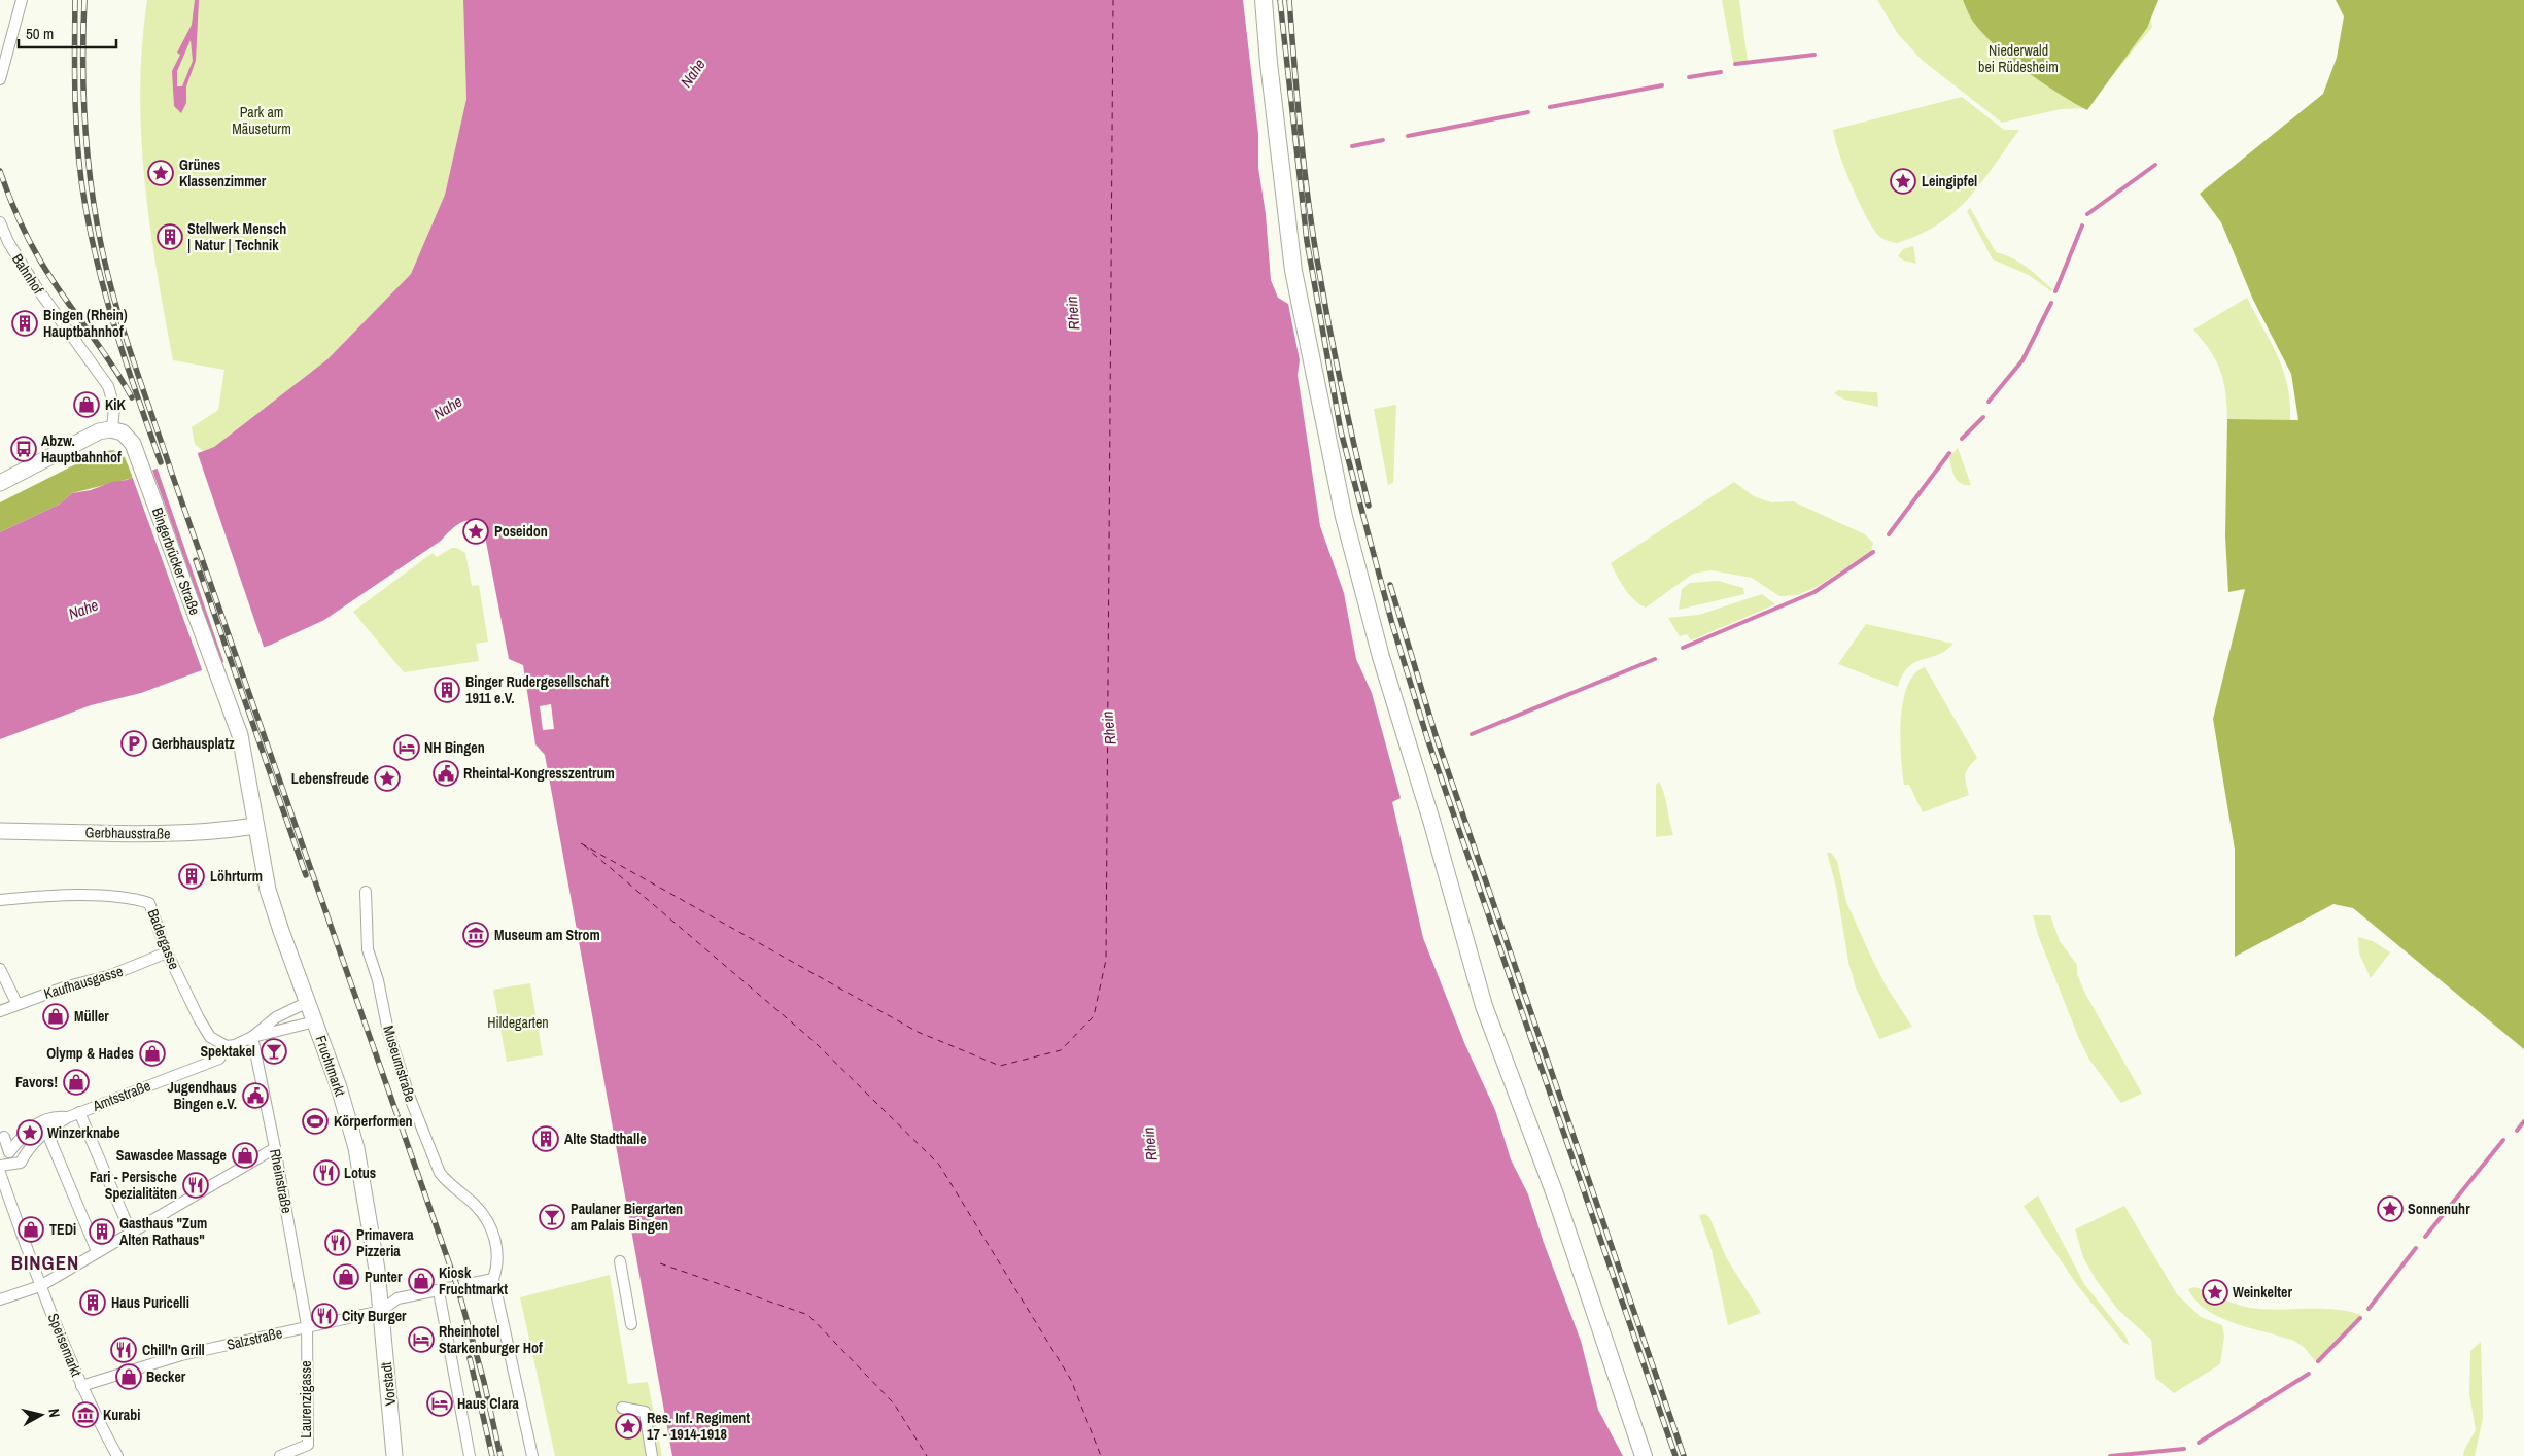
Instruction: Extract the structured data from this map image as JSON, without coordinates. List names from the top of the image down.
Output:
{
  "streets": {
    "main road": [
      "Bingerbrücker Straße",
      "Gerbhausstraße",
      "Fruchtmarkt",
      "Vorstadt"
    ],
    "street": [
      "Bahnhof",
      "Badergasse",
      "Kaufhausgasse",
      "Museumstraße",
      "Amtsstraße",
      "Rheinstraße",
      "Salzstraße",
      "Speisemarkt",
      "Laurenzigasse"
    ]
  },
  "crossings": [
    ["Bahnhof", "Bingerbrücker Straße"],
    ["Bingerbrücker Straße", "Gerbhausstraße"],
    ["Bingerbrücker Straße", "Fruchtmarkt"],
    ["Gerbhausstraße", "Fruchtmarkt"],
    ["Badergasse", "Kaufhausgasse"],
    ["Badergasse", "Amtsstraße"],
    ["Fruchtmarkt", "Amtsstraße"],
    ["Fruchtmarkt", "Salzstraße"],
    ["Fruchtmarkt", "Vorstadt"],
    ["Amtsstraße", "Rheinstraße"],
    ["Rheinstraße", "Salzstraße"],
    ["Rheinstraße", "Laurenzigasse"],
    ["Salzstraße", "Speisemarkt"],
    ["Salzstraße", "Vorstadt"],
    ["Salzstraße", "Laurenzigasse"]
  ],
  "districts": ["BINGEN"],
  "water": ["Nahe", "Rhein"],
  "parks": ["Niederwald bei Rüdesheim", "Park am Mäuseturm", "Hildegarten"],
  "places": {
    "place": [
      "Grünes Klassenzimmer",
      "Leingipfel",
      "Poseidon",
      "Lebensfreude",
      "Winzerknabe",
      "Sonnenuhr",
      "Weinkelter",
      "Res. Inf. Regiment 17 - 1914-1918"
    ],
    "building": [
      "Stellwerk Mensch | Natur | Technik",
      "Bingen (Rhein) Hauptbahnhof",
      "Binger Rudergesellschaft 1911 e.V.",
      "Löhrturm",
      "Alte Stadthalle",
      "Gasthaus \"Zum Alten Rathaus\"",
      "Haus Puricelli"
    ],
    "shop": [
      "KiK",
      "Müller",
      "Olymp & Hades",
      "Favors!",
      "Sawasdee Massage",
      "TEDi",
      "Punter",
      "Kiosk Fruchtmarkt",
      "Becker"
    ],
    "bus stop": ["Abzw. Hauptbahnhof"],
    "parking": ["Gerbhausplatz"],
    "hotel": ["NH Bingen", "Rheinhotel Starkenburger Hof", "Haus Clara"],
    "public building": ["Rheintal-Kongresszentrum", "Jugendhaus Bingen e.V."],
    "museum": ["Museum am Strom", "Kurabi"],
    "bar": ["Spektakel", "Paulaner Biergarten am Palais Bingen"],
    "sports": ["Körperformen"],
    "restaurant": [
      "Lotus",
      "Fari - Persische Spezialitäten",
      "Primavera Pizzeria",
      "City Burger",
      "Chill'n Grill"
    ]
  },
  "scale_bar": "50 m",
  "north": "right"
}
